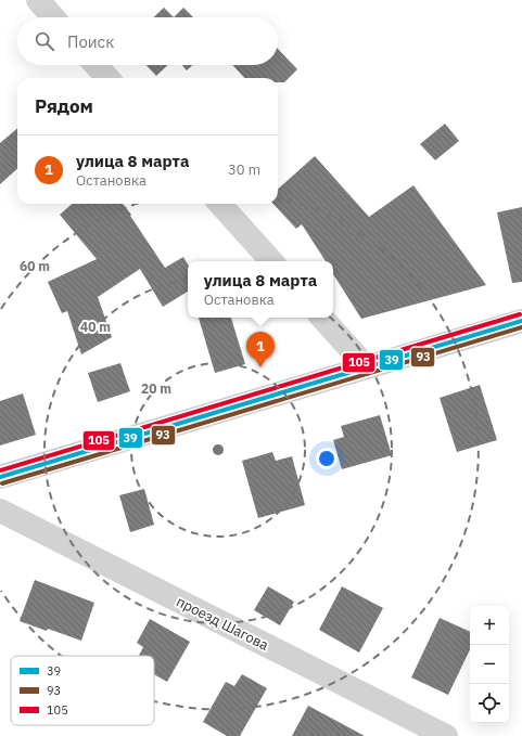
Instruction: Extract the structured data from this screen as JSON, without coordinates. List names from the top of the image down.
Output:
{
  "streets": {
    "street": ["проезд Шагова"]
  },
  "lines": ["transit line 105", "transit line 39", "transit line 93"],
  "legend": ["39", "93", "105"],
  "page": {
    "search": "Поиск",
    "heading": "Рядом",
    "list": [
      {
        "mark": "1",
        "name": "улица 8 марта",
        "note": "Остановка",
        "value": "30 m"
      }
    ],
    "popup": ["улица 8 марта", "Остановка"],
    "pins": "1",
    "map_buttons": ["+", "−"]
  },
  "rings": ["60 m", "40 m", "20 m"]
}
